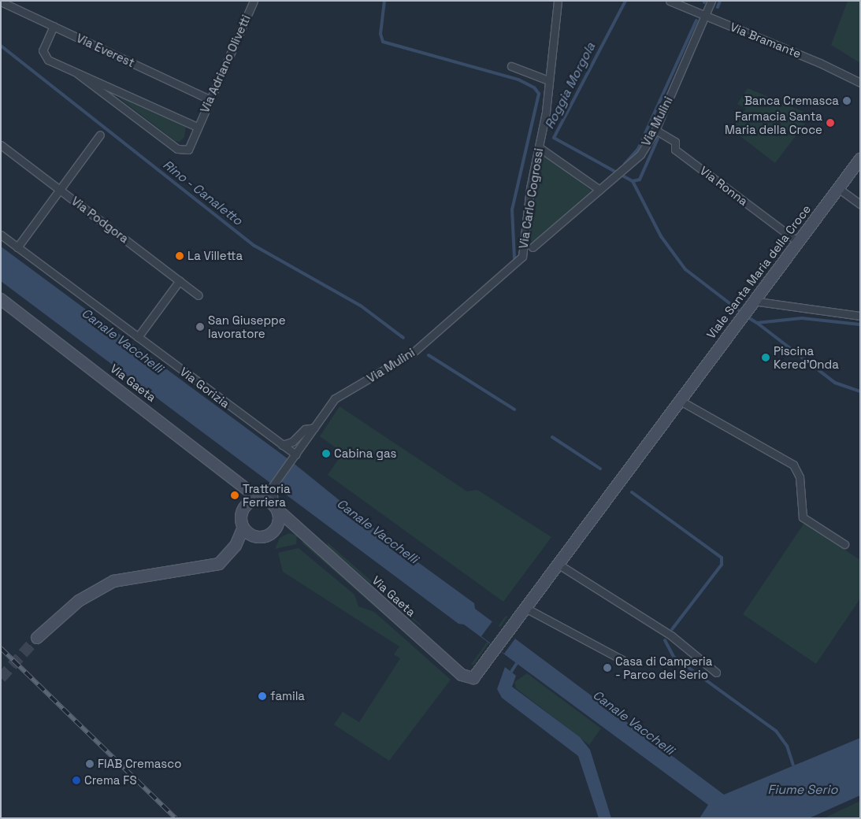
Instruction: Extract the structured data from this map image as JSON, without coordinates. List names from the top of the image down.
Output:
{
  "streets": {
    "main road": ["Viale Santa Maria della Croce", "Via Gaeta"],
    "street": [
      "Via Bramante",
      "Via Everest",
      "Via Adriano Olivetti",
      "Via Mulini",
      "Via Ronna",
      "Via Carlo Cogrossi",
      "Via Podgora",
      "Via Gorizia"
    ]
  },
  "crossings": [
    ["Via Bramante", "Via Mulini"],
    ["Via Everest", "Via Adriano Olivetti"],
    ["Via Mulini", "Via Ronna"],
    ["Via Mulini", "Via Carlo Cogrossi"],
    ["Via Mulini", "Via Gaeta"],
    ["Via Mulini", "Via Gorizia"],
    ["Via Ronna", "Viale Santa Maria della Croce"],
    ["Viale Santa Maria della Croce", "Via Gaeta"]
  ],
  "water": [
    "Roggia Morgola",
    "Rino - Canaletto",
    "Canale Vacchelli",
    "Fiume Serio"
  ],
  "places": [
    "Banca Cremasca",
    "Farmacia Santa Maria della Croce",
    "La Villetta",
    "San Giuseppe lavoratore",
    "Piscina Kered'Onda",
    "Cabina gas",
    "Trattoria Ferriera",
    "Casa di Camperia - Parco del Serio",
    "famila",
    "FIAB Cremasco",
    "Crema FS"
  ]
}
